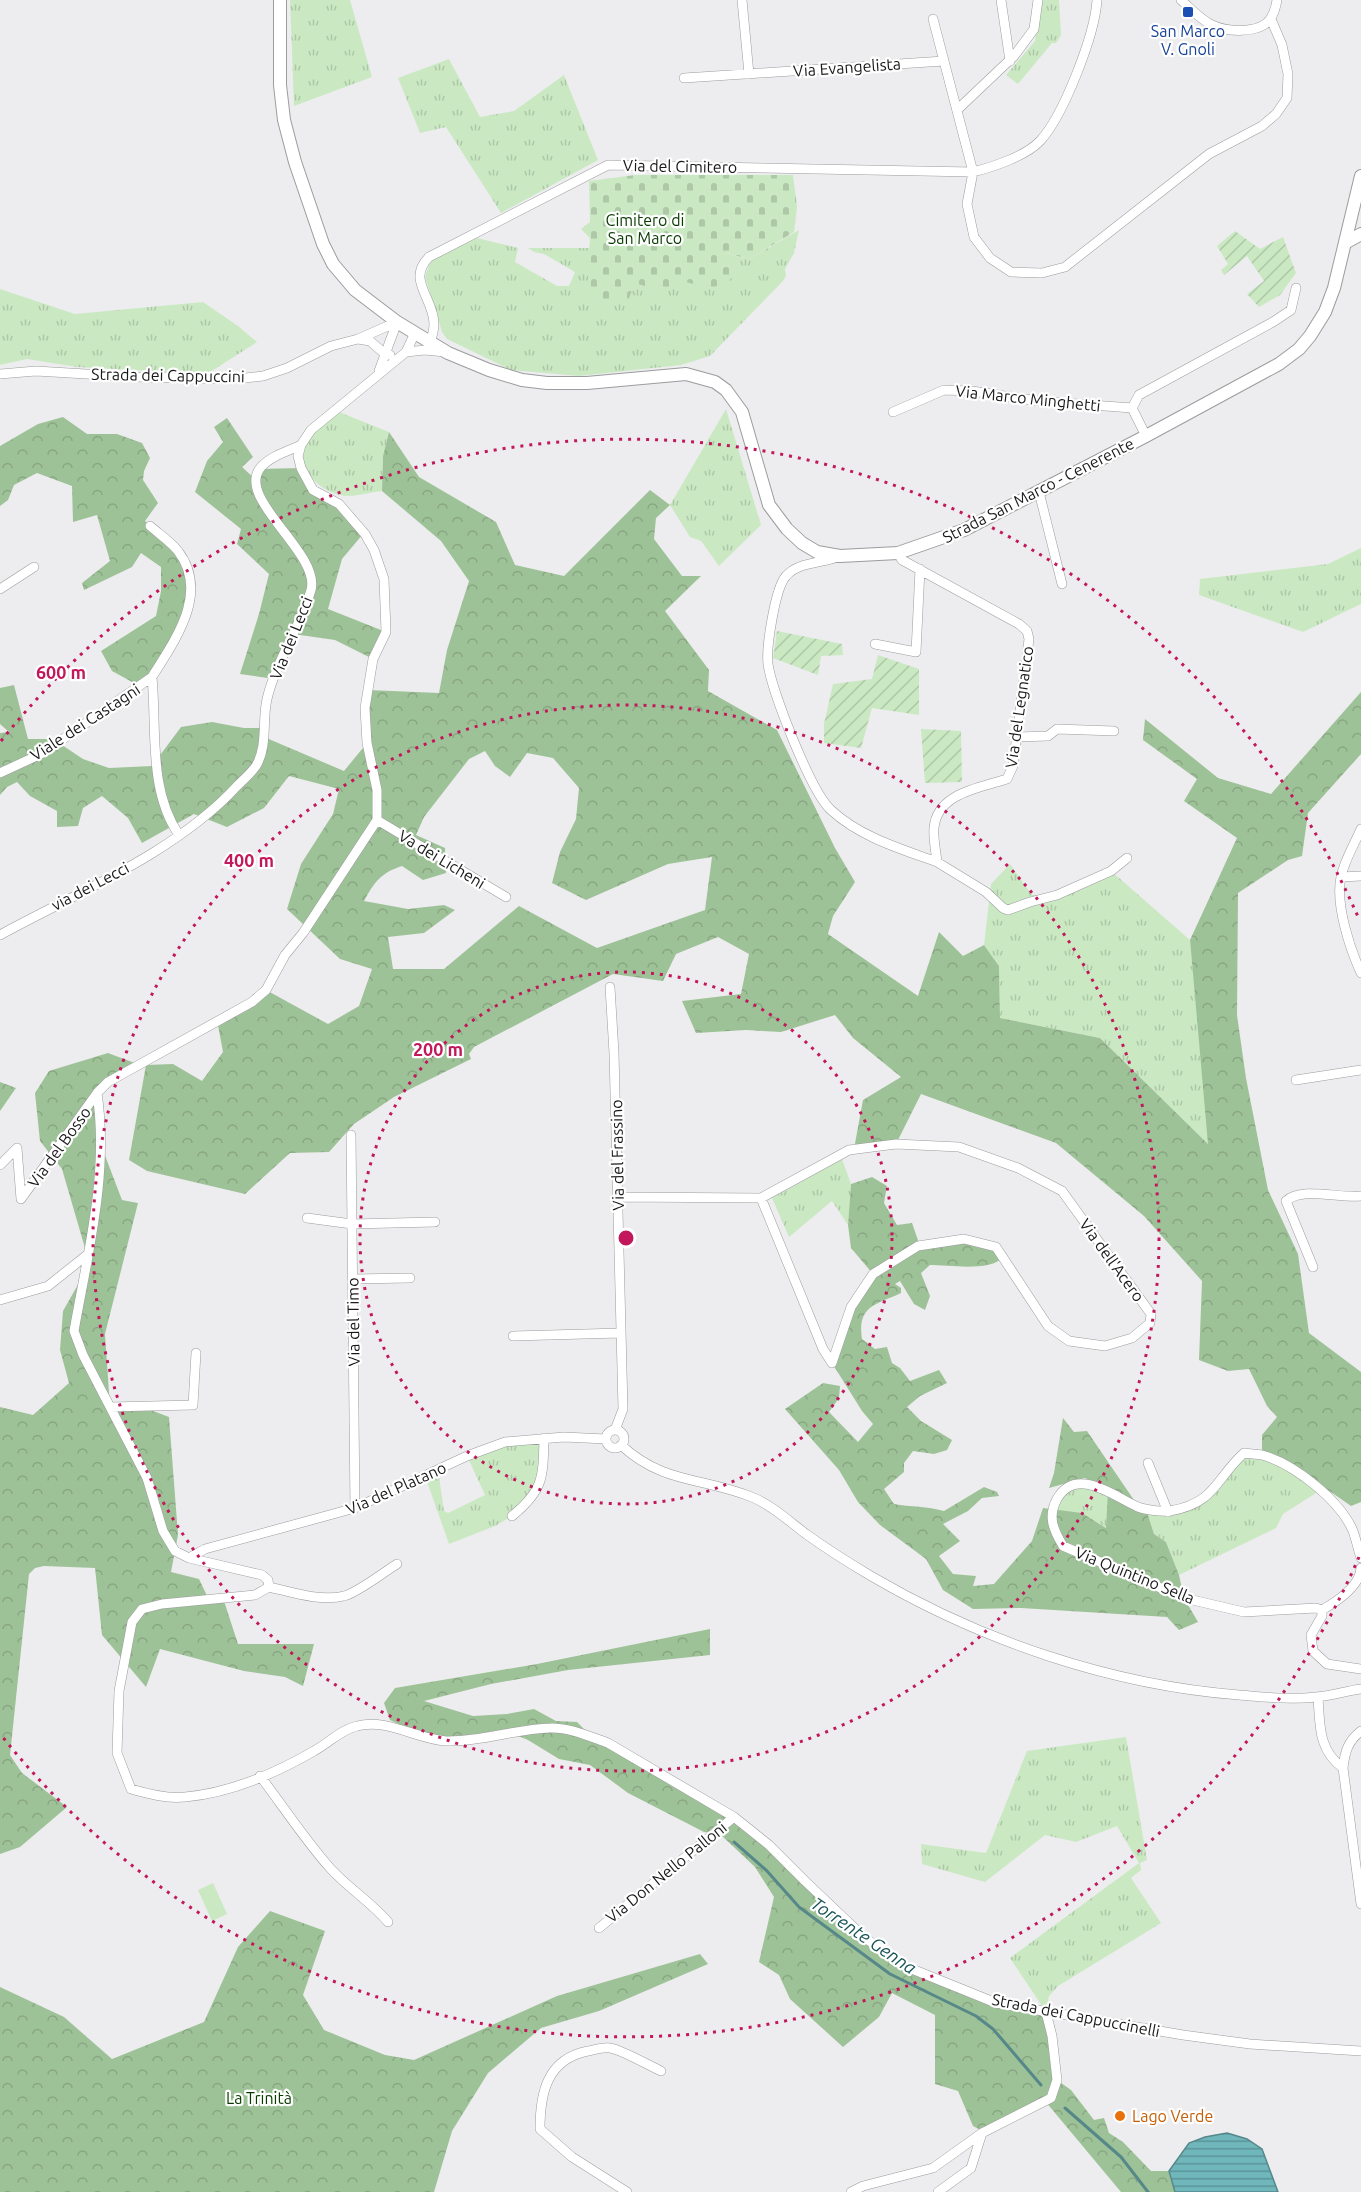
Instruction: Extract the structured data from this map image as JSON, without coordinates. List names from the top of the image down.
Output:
{
  "streets": {
    "main road": ["Strada San Marco - Cenerente"],
    "street": [
      "Via Evangelista",
      "Via del Cimitero",
      "Strada dei Cappuccini",
      "Via Marco Minghetti",
      "Via dei Lecci",
      "Via del Legnatico",
      "Viale dei Castagni",
      "Va dei Licheni",
      "via dei Lecci",
      "Via del Bosso",
      "Via del Frassino",
      "Via dell'Acero",
      "Via del Timo",
      "Via del Platano",
      "Via Quintino Sella",
      "Via Don Nello Palloni",
      "Strada dei Cappuccinelli"
    ]
  },
  "crossings": [
    ["Via del Cimitero", "Strada San Marco - Cenerente"],
    ["Strada dei Cappuccini", "Strada San Marco - Cenerente"],
    ["Strada San Marco - Cenerente", "Via del Legnatico"],
    ["Via dei Lecci", "Viale dei Castagni"],
    ["Via dei Lecci", "via dei Lecci"],
    ["Viale dei Castagni", "via dei Lecci"],
    ["Via del Frassino", "Via dell'Acero"],
    ["Via del Frassino", "Via del Platano"],
    ["Via del Timo", "Via del Platano"],
    ["Via Don Nello Palloni", "Strada dei Cappuccinelli"]
  ],
  "water": ["Torrente Genna"],
  "parks": ["Cimitero di San Marco", "La Trinità"],
  "places": {
    "transit": ["San Marco V. Gnoli"],
    "other": ["Lago Verde"]
  },
  "rings": ["600 m", "400 m", "200 m"]
}
